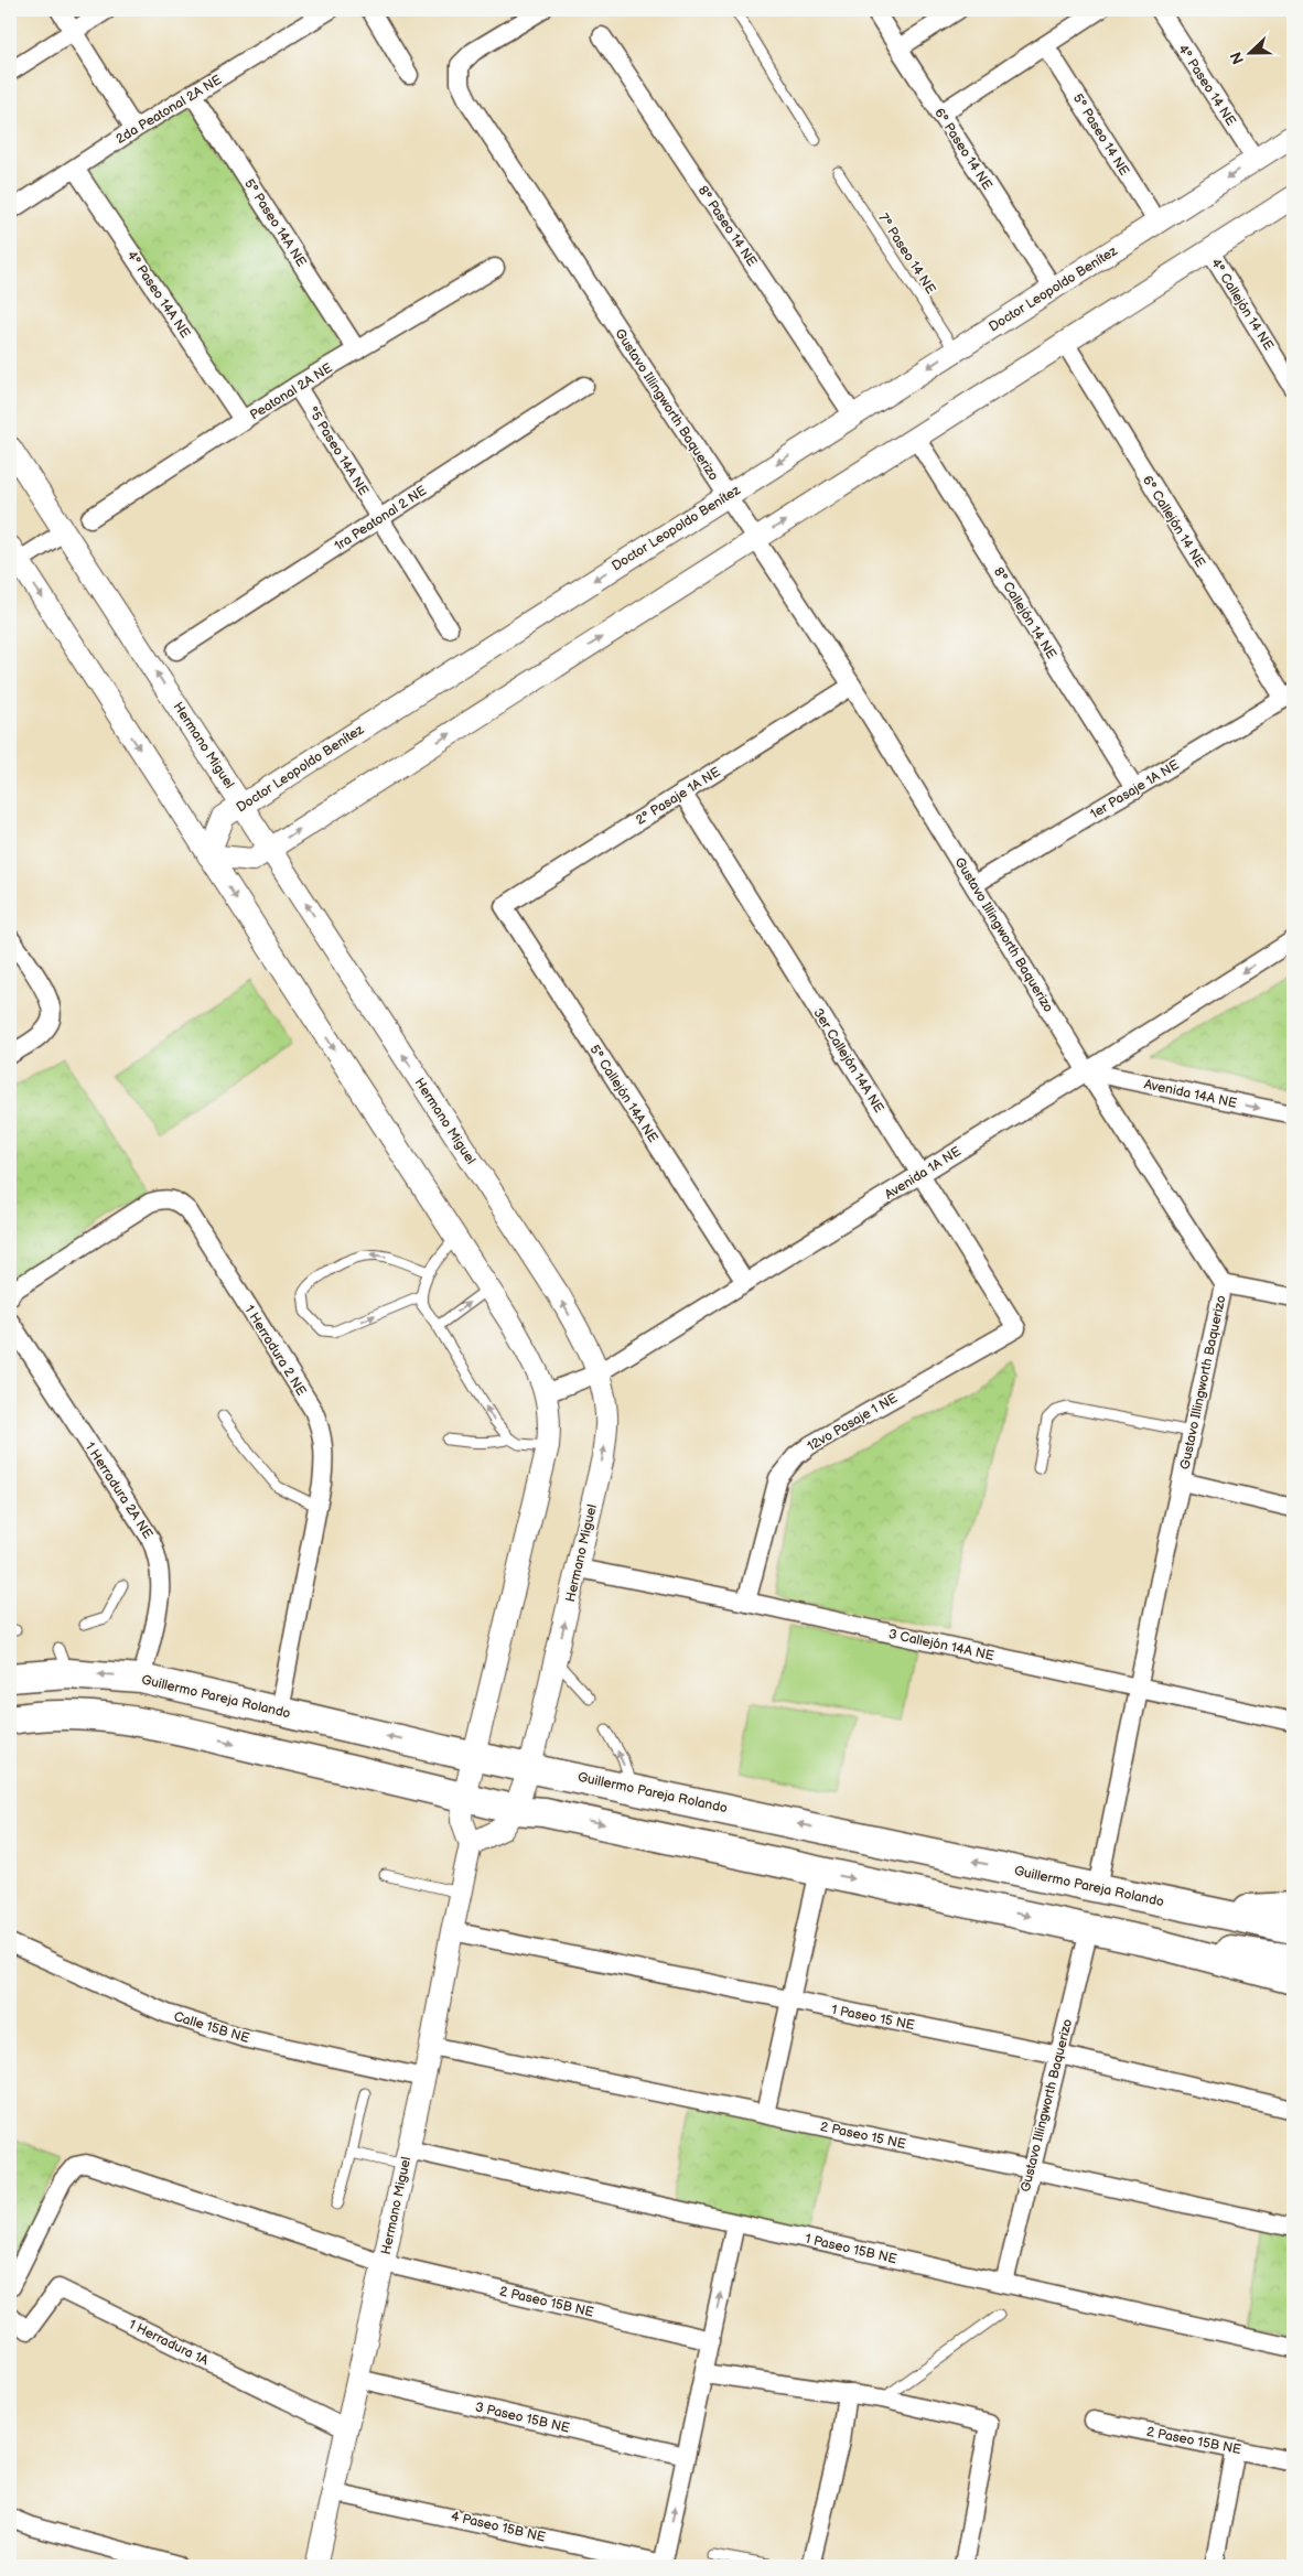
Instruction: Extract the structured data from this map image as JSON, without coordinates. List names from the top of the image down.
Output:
{
  "streets": {
    "main road": ["Guillermo Pareja Rolando"],
    "street": [
      "4° Paseo 14 NE",
      "2da Peatonal 2A NE",
      "5° Paseo 14 NE",
      "6° Paseo 14 NE",
      "5° Paseo 14A NE",
      "8° Paseo 14 NE",
      "Doctor Leopoldo Benítez",
      "4° Paseo 14A NE",
      "4° Callejón 14 NE",
      "Peatonal 2A NE",
      "Gustavo Illingworth Baquerizo",
      "°5 Paseo 14A NE",
      "1ra Peatonal 2 NE",
      "6° Callejón 14 NE",
      "8° Callejón 14 NE",
      "Hermano Miguel",
      "1er Pasaje 1A NE",
      "2° Pasaje 1A NE",
      "3er Callejón 14A NE",
      "5° Callejón 14A NE",
      "Avenida 14A NE",
      "Avenida 1A NE",
      "1 Herradura 2 NE",
      "12vo Pasaje 1 NE",
      "1 Herradura 2A NE",
      "3 Callejón 14A NE",
      "1 Paseo 15 NE",
      "Calle 15B NE",
      "2 Paseo 15 NE",
      "1 Paseo 15B NE",
      "2 Paseo 15B NE",
      "1 Herradura 1A",
      "3 Paseo 15B NE",
      "4 Paseo 15B NE"
    ],
    "lane": ["7° Paseo 14 NE"]
  },
  "crossings": [
    ["4° Paseo 14 NE", "Doctor Leopoldo Benítez"],
    ["2da Peatonal 2A NE", "5° Paseo 14A NE"],
    ["2da Peatonal 2A NE", "4° Paseo 14A NE"],
    ["5° Paseo 14 NE", "Doctor Leopoldo Benítez"],
    ["6° Paseo 14 NE", "Doctor Leopoldo Benítez"],
    ["5° Paseo 14A NE", "Peatonal 2A NE"],
    ["8° Paseo 14 NE", "Doctor Leopoldo Benítez"],
    ["7° Paseo 14 NE", "Doctor Leopoldo Benítez"],
    ["Doctor Leopoldo Benítez", "Gustavo Illingworth Baquerizo"],
    ["Doctor Leopoldo Benítez", "Hermano Miguel"],
    ["4° Paseo 14A NE", "Peatonal 2A NE"],
    ["Peatonal 2A NE", "°5 Paseo 14A NE"],
    ["Gustavo Illingworth Baquerizo", "1er Pasaje 1A NE"],
    ["Gustavo Illingworth Baquerizo", "2° Pasaje 1A NE"],
    ["Gustavo Illingworth Baquerizo", "Avenida 14A NE"],
    ["Gustavo Illingworth Baquerizo", "Avenida 1A NE"],
    ["Gustavo Illingworth Baquerizo", "3 Callejón 14A NE"],
    ["Gustavo Illingworth Baquerizo", "Guillermo Pareja Rolando"],
    ["Gustavo Illingworth Baquerizo", "1 Paseo 15 NE"],
    ["Gustavo Illingworth Baquerizo", "2 Paseo 15 NE"],
    ["Gustavo Illingworth Baquerizo", "1 Paseo 15B NE"],
    ["°5 Paseo 14A NE", "1ra Peatonal 2 NE"],
    ["6° Callejón 14 NE", "1er Pasaje 1A NE"],
    ["8° Callejón 14 NE", "1er Pasaje 1A NE"],
    ["Hermano Miguel", "Avenida 1A NE"],
    ["Hermano Miguel", "Guillermo Pareja Rolando"],
    ["Hermano Miguel", "1 Paseo 15 NE"],
    ["Hermano Miguel", "Calle 15B NE"],
    ["Hermano Miguel", "2 Paseo 15 NE"],
    ["Hermano Miguel", "1 Paseo 15B NE"],
    ["Hermano Miguel", "2 Paseo 15B NE"],
    ["Hermano Miguel", "1 Herradura 1A"],
    ["Hermano Miguel", "3 Paseo 15B NE"],
    ["Hermano Miguel", "4 Paseo 15B NE"],
    ["2° Pasaje 1A NE", "3er Callejón 14A NE"],
    ["2° Pasaje 1A NE", "5° Callejón 14A NE"],
    ["3er Callejón 14A NE", "Avenida 1A NE"],
    ["3er Callejón 14A NE", "12vo Pasaje 1 NE"],
    ["5° Callejón 14A NE", "Avenida 1A NE"],
    ["Avenida 14A NE", "Avenida 1A NE"],
    ["1 Herradura 2 NE", "Guillermo Pareja Rolando"],
    ["12vo Pasaje 1 NE", "3 Callejón 14A NE"],
    ["1 Herradura 2A NE", "Guillermo Pareja Rolando"]
  ],
  "one_way": ["Avenida 14A NE"],
  "north": "left"
}
